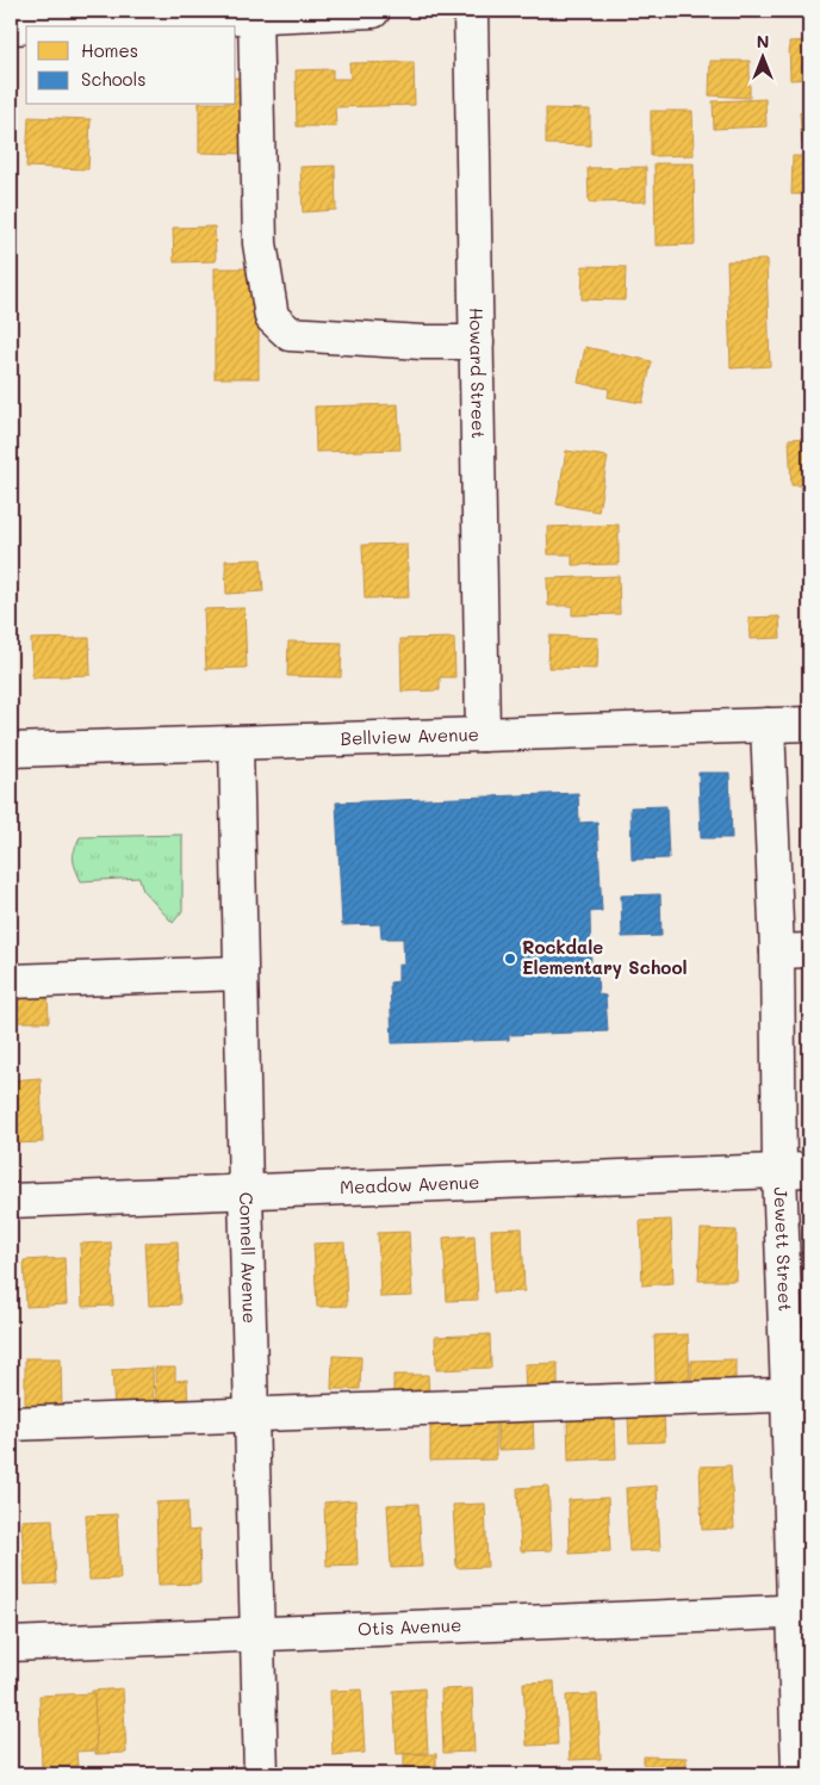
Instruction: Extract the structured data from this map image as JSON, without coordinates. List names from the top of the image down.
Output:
{
  "streets": {
    "street": [
      "Howard Street",
      "Bellview Avenue",
      "Meadow Avenue",
      "Jewett Street",
      "Connell Avenue",
      "Otis Avenue"
    ]
  },
  "crossings": [
    ["Howard Street", "Bellview Avenue"],
    ["Bellview Avenue", "Jewett Street"],
    ["Bellview Avenue", "Connell Avenue"],
    ["Meadow Avenue", "Jewett Street"],
    ["Meadow Avenue", "Connell Avenue"],
    ["Jewett Street", "Otis Avenue"],
    ["Connell Avenue", "Otis Avenue"]
  ],
  "places": ["Rockdale Elementary School"],
  "legend": ["Homes", "Schools"],
  "north": "top"
}
